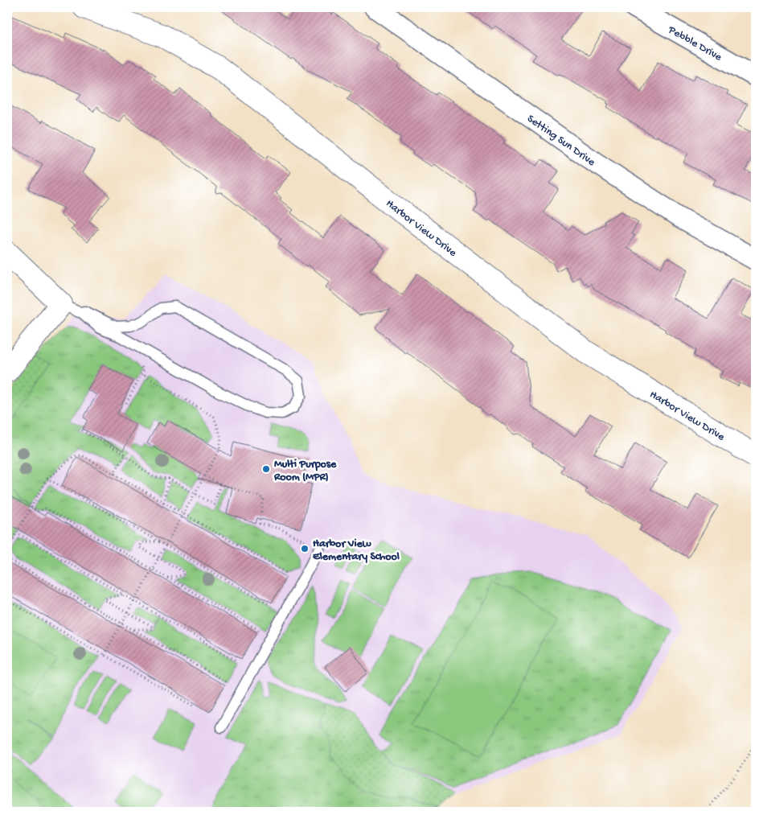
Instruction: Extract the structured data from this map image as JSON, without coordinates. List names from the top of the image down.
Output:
{
  "streets": {
    "street": ["Pebble Drive", "Setting Sun Drive", "Harbor View Drive"]
  },
  "places": ["Multi Purpose Room (MPR)", "Harbor View Elementary School"]
}
